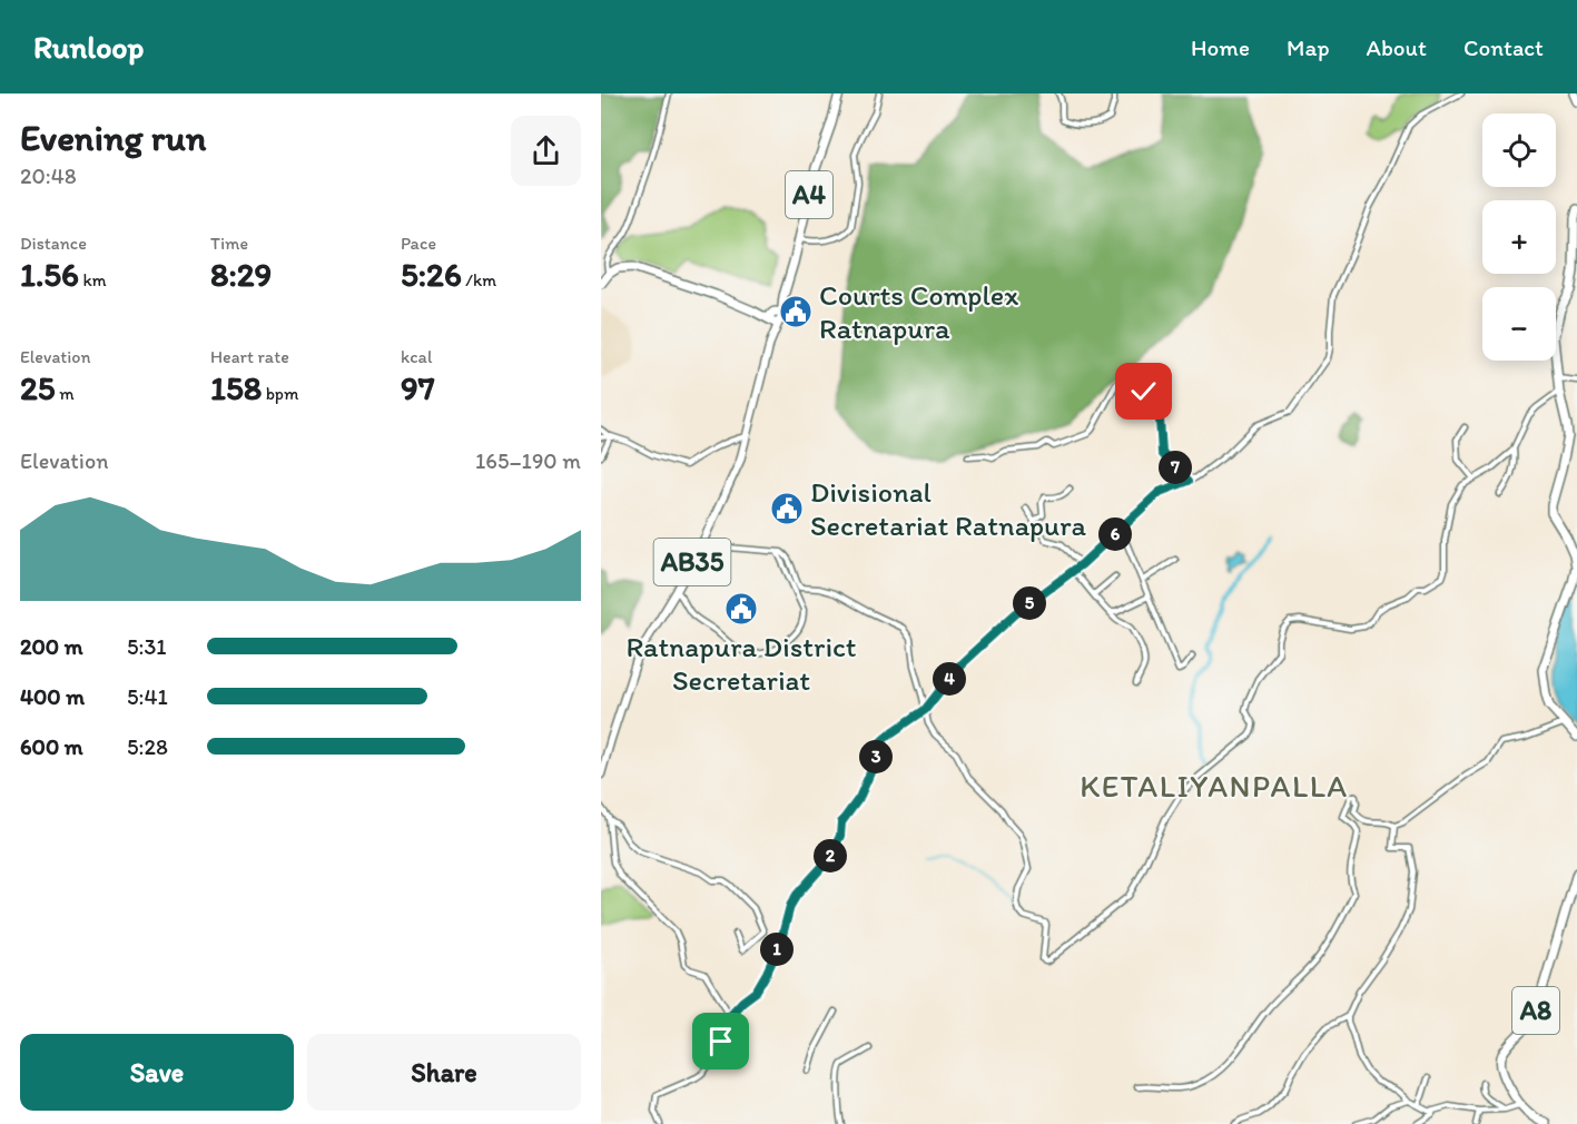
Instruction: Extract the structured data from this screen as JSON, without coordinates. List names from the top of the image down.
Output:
{
  "streets": {
    "highway": ["A4", "A8"],
    "main road": ["AB35"]
  },
  "crossings": [
    ["A4", "AB35"]
  ],
  "districts": ["KETALIYANPALLA"],
  "places": {
    "public building": ["Courts Complex Ratnapura", "Divisional Secretariat Ratnapura", "Ratnapura District Secretariat"]
  },
  "page": {
    "header": "Runloop",
    "nav": [
      "Home",
      "Map",
      "About",
      "Contact"
    ],
    "heading": ["Evening run", "20:48"],
    "map_buttons": ["+", "−"],
    "stats": [
      ["Distance", "1.56 km"],
      ["Time", "8:29"],
      ["Pace", "5:26 /km"],
      ["Elevation", "25 m"],
      ["Heart rate", "158 bpm"],
      ["kcal", "97"]
    ],
    "chart": ["Elevation", "165–190 m"],
    "pins": [
      "7",
      "6",
      "5",
      "4",
      "3",
      "2",
      "1"
    ],
    "list": [
      {
        "name": "200 m",
        "note": "5:31"
      },
      {
        "name": "400 m",
        "note": "5:41"
      },
      {
        "name": "600 m",
        "note": "5:28"
      }
    ],
    "buttons": ["Save", "Share"]
  }
}
